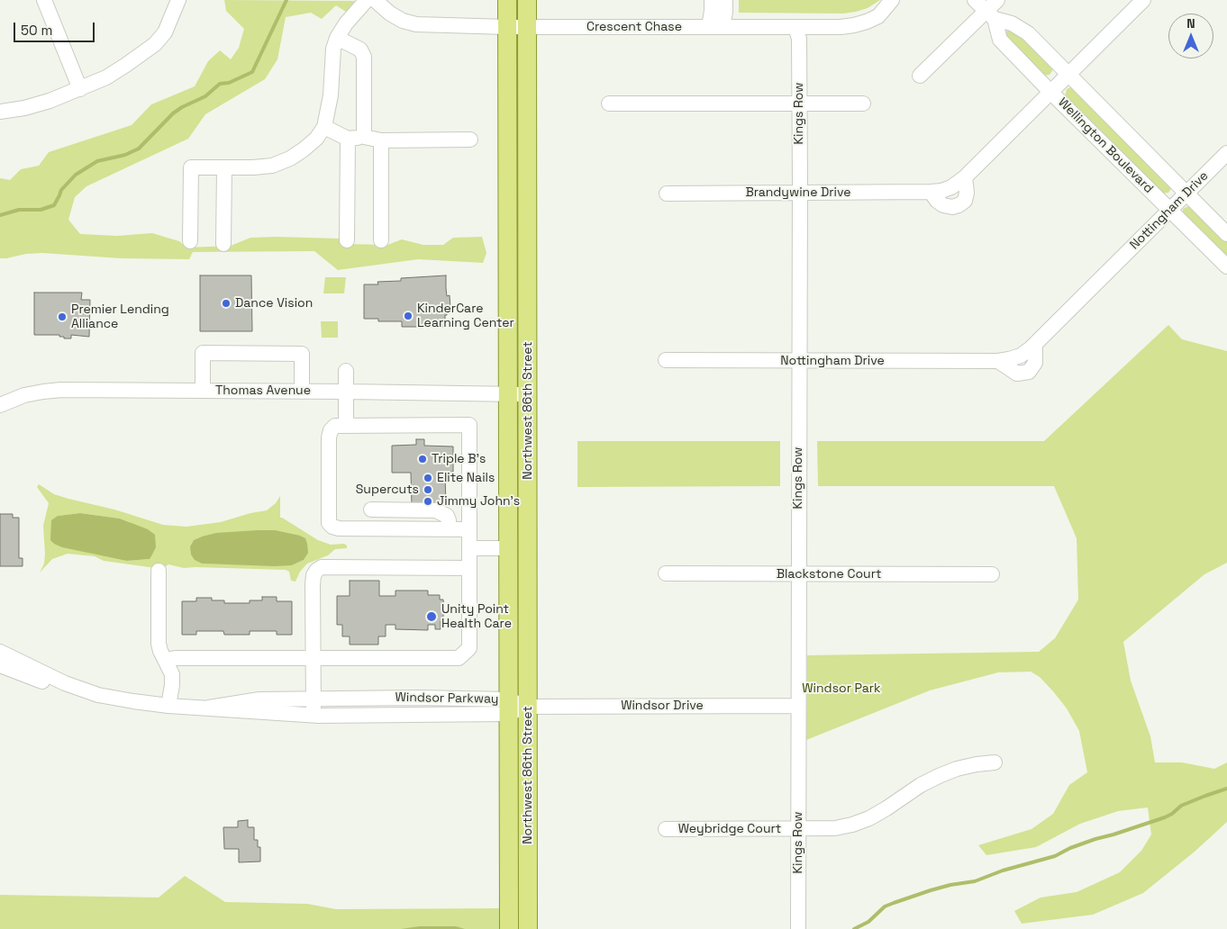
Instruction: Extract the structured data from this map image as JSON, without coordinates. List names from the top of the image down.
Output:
{
  "streets": {
    "main road": ["Northwest 86th Street"],
    "street": [
      "Crescent Chase",
      "Kings Row",
      "Wellington Boulevard",
      "Brandywine Drive",
      "Nottingham Drive",
      "Thomas Avenue",
      "Blackstone Court",
      "Windsor Parkway",
      "Windsor Drive",
      "Weybridge Court"
    ]
  },
  "crossings": [
    ["Crescent Chase", "Kings Row"],
    ["Crescent Chase", "Northwest 86th Street"],
    ["Kings Row", "Brandywine Drive"],
    ["Kings Row", "Nottingham Drive"],
    ["Kings Row", "Blackstone Court"],
    ["Kings Row", "Windsor Drive"],
    ["Kings Row", "Weybridge Court"],
    ["Wellington Boulevard", "Brandywine Drive"],
    ["Wellington Boulevard", "Nottingham Drive"],
    ["Thomas Avenue", "Northwest 86th Street"],
    ["Northwest 86th Street", "Windsor Parkway"],
    ["Northwest 86th Street", "Windsor Drive"],
    ["Windsor Parkway", "Windsor Drive"]
  ],
  "parks": ["Windsor Park"],
  "places": [
    "Dance Vision",
    "KinderCare Learning Center",
    "Premier Lending Alliance",
    "Triple B's",
    "Elite Nails",
    "Supercuts",
    "Jimmy John's",
    "Unity Point Health Care"
  ],
  "scale_bar": "50 m",
  "north": "top"
}
